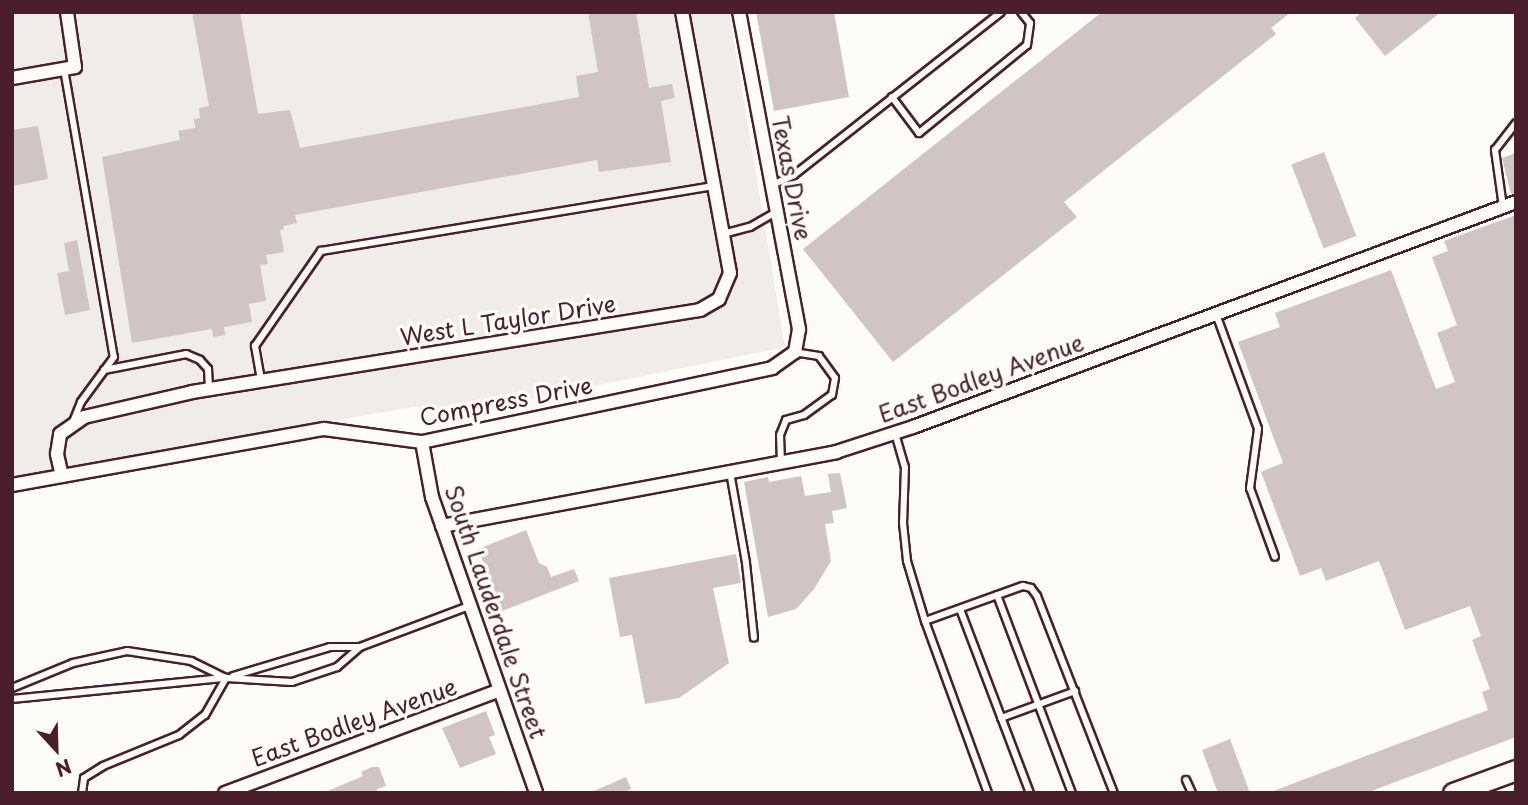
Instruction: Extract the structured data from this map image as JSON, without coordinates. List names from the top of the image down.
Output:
{
  "streets": {
    "street": [
      "Texas Drive",
      "West L Taylor Drive",
      "East Bodley Avenue",
      "Compress Drive",
      "South Lauderdale Street"
    ]
  },
  "crossings": [
    ["Texas Drive", "Compress Drive"],
    ["East Bodley Avenue", "South Lauderdale Street"],
    ["Compress Drive", "South Lauderdale Street"]
  ],
  "north": "bottom"
}
